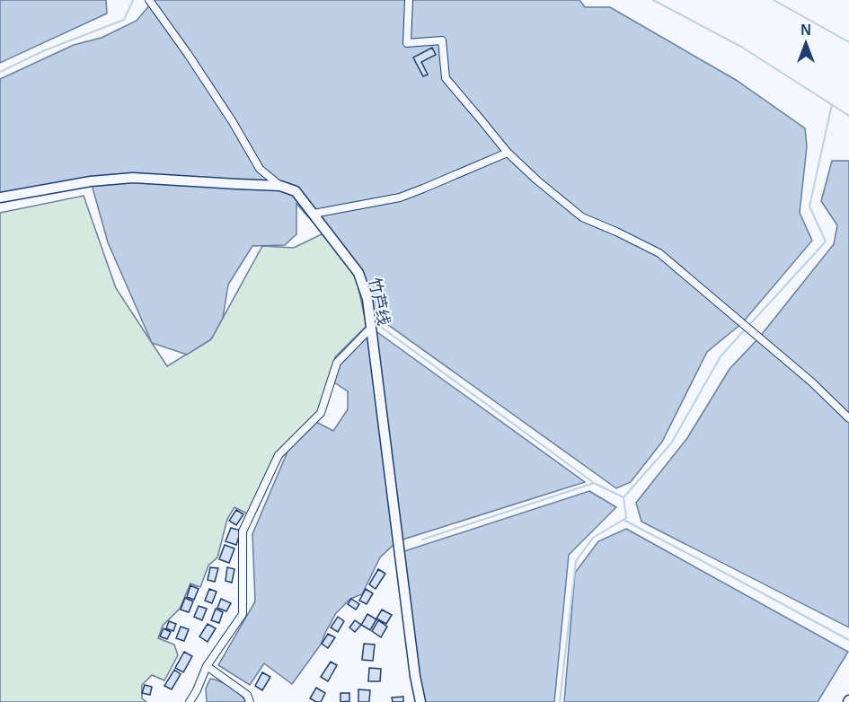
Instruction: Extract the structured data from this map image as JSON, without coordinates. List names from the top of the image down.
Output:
{
  "streets": {
    "street": ["竹芦线"]
  },
  "north": "top"
}
